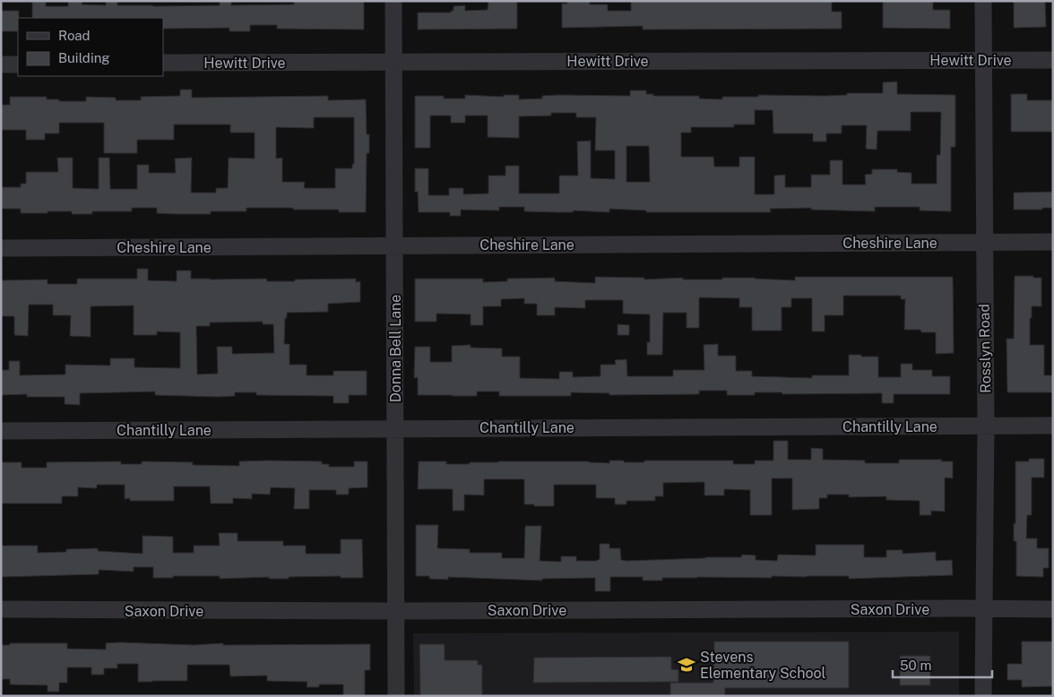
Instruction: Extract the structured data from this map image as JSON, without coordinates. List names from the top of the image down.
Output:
{
  "streets": {
    "street": [
      "Hewitt Drive",
      "Cheshire Lane",
      "Donna Bell Lane",
      "Rosslyn Road",
      "Chantilly Lane",
      "Saxon Drive"
    ]
  },
  "crossings": [
    ["Hewitt Drive", "Donna Bell Lane"],
    ["Hewitt Drive", "Rosslyn Road"],
    ["Cheshire Lane", "Donna Bell Lane"],
    ["Cheshire Lane", "Rosslyn Road"],
    ["Donna Bell Lane", "Chantilly Lane"],
    ["Donna Bell Lane", "Saxon Drive"],
    ["Rosslyn Road", "Chantilly Lane"],
    ["Rosslyn Road", "Saxon Drive"]
  ],
  "places": {
    "school or university": ["Stevens Elementary School"]
  },
  "legend": ["Road", "Building"],
  "scale_bar": "50 m"
}
